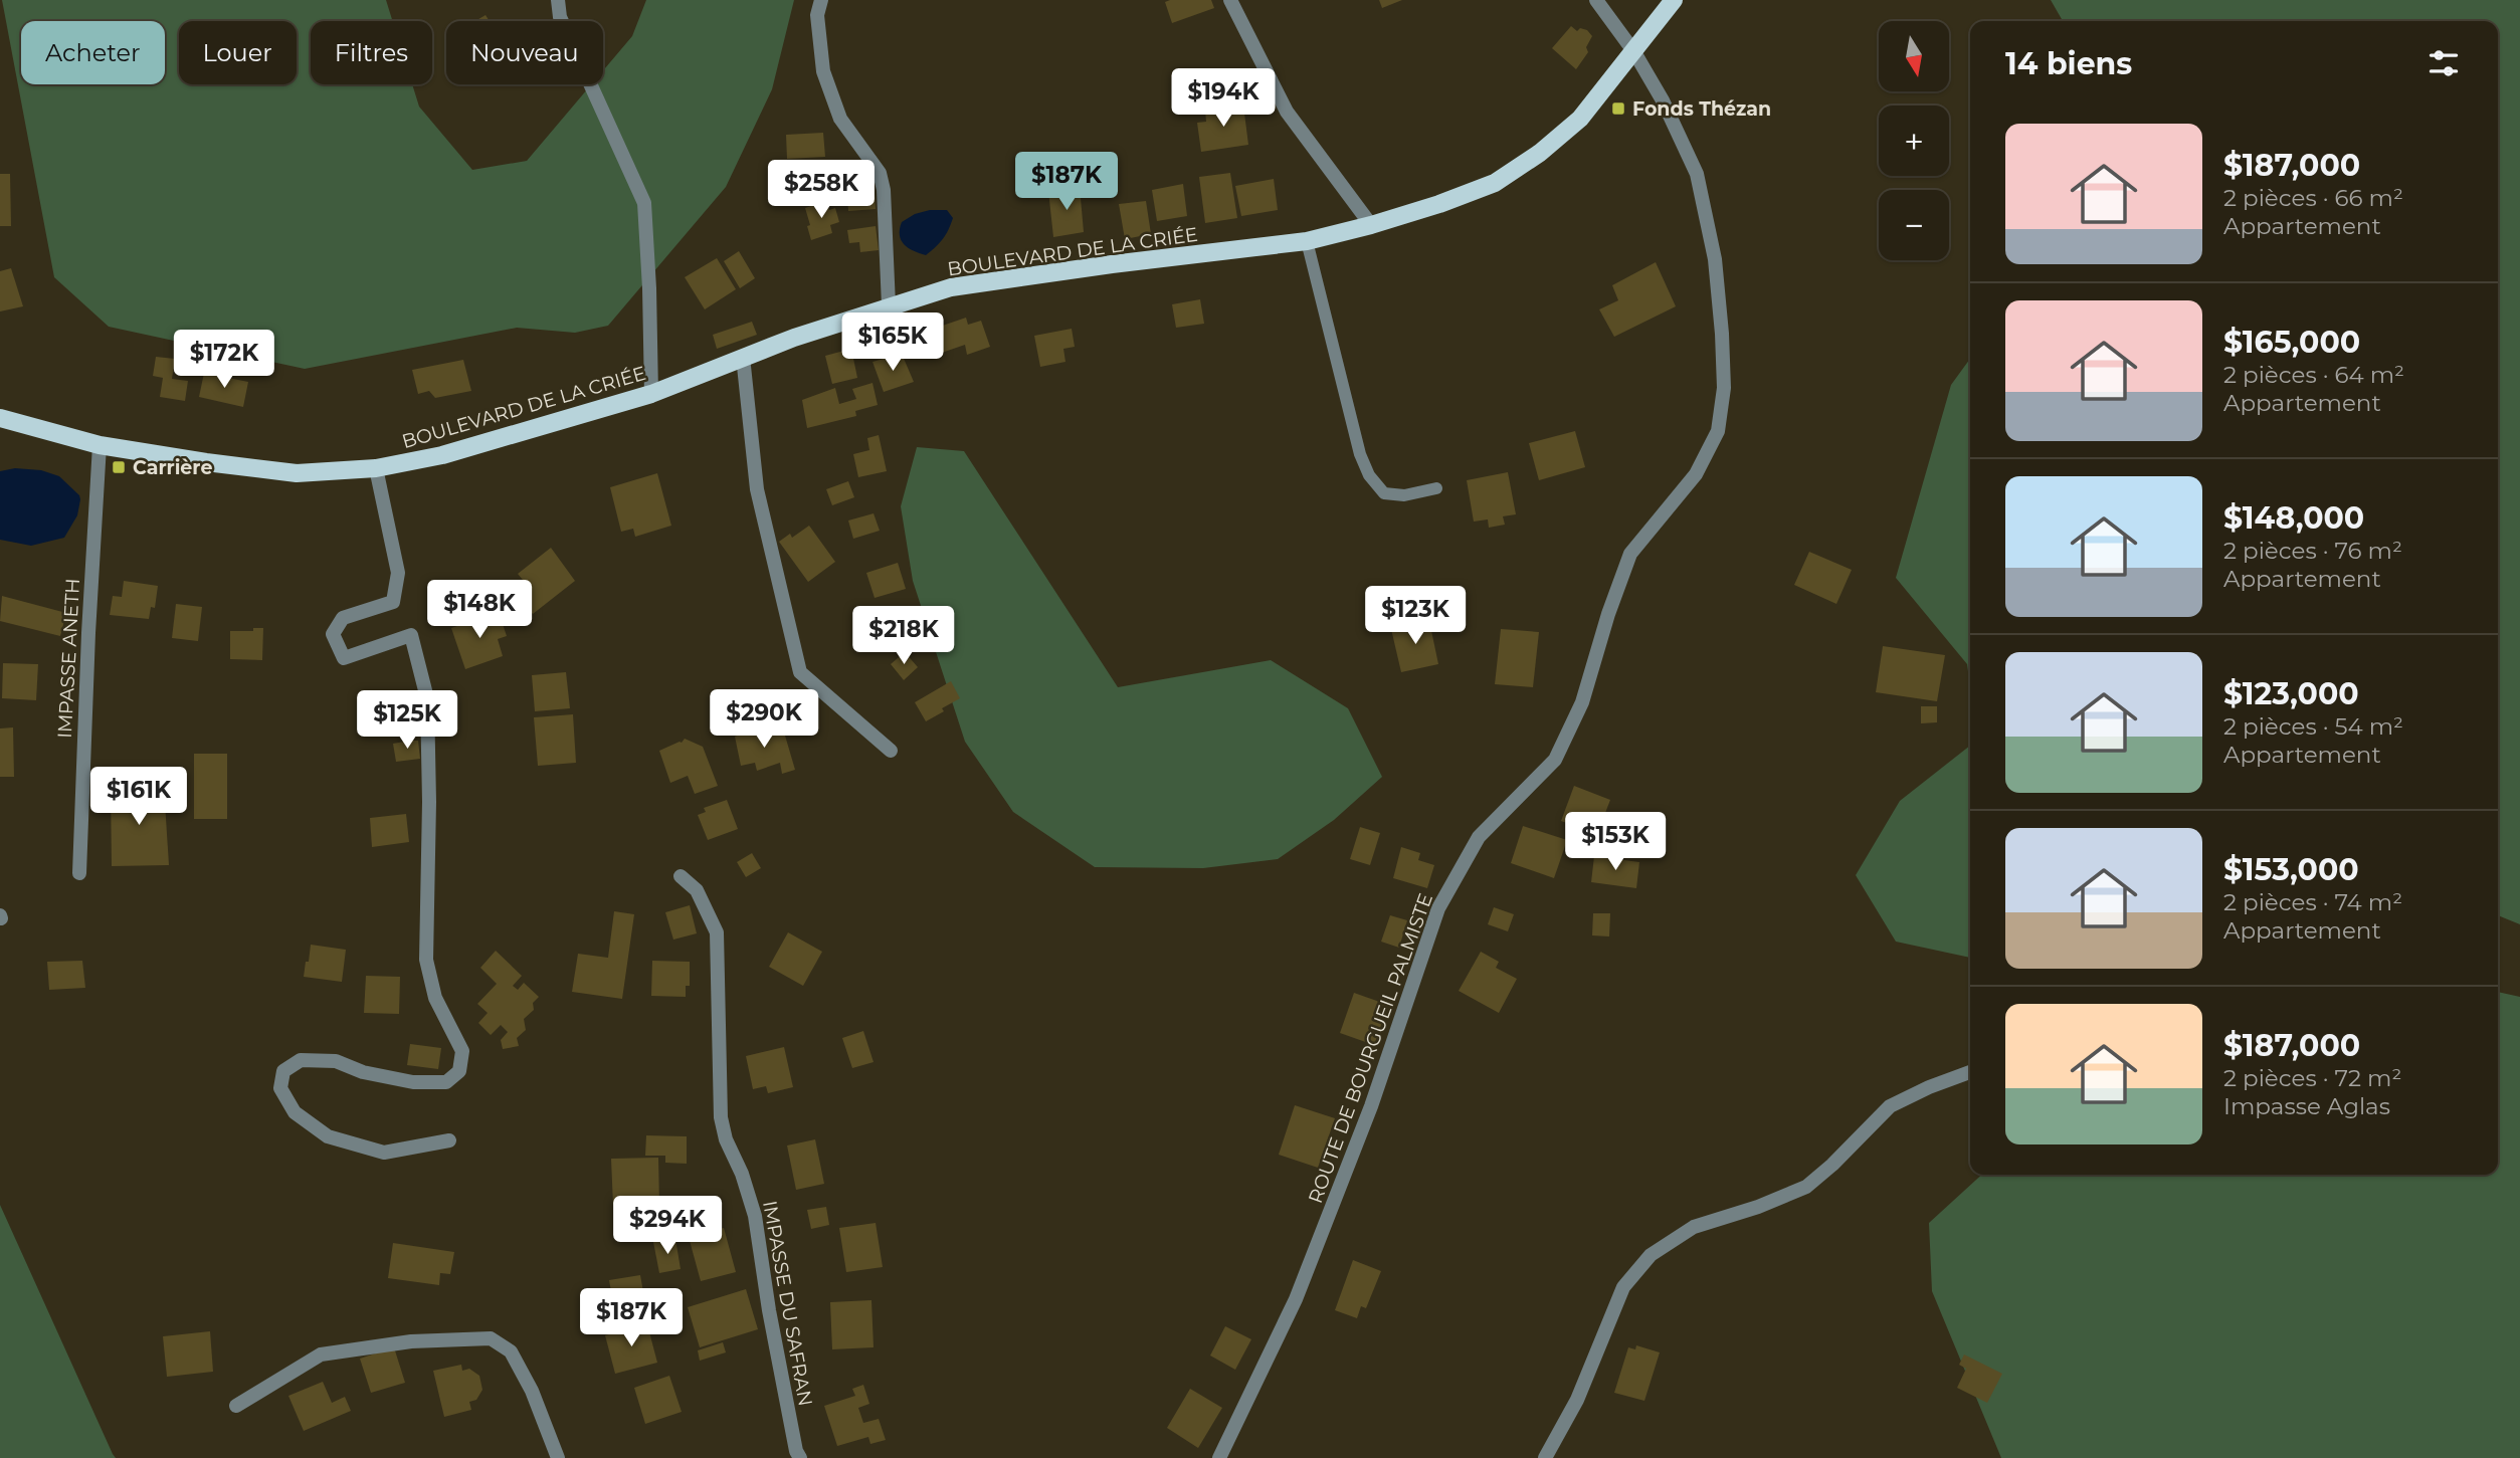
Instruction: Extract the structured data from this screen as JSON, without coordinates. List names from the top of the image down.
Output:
{
  "streets": {
    "main road": ["BOULEVARD DE LA CRIÉE"],
    "street": ["IMPASSE ANETH", "ROUTE DE BOURGUEIL PALMISTE", "IMPASSE DU SAFRAN"]
  },
  "crossings": [
    ["BOULEVARD DE LA CRIÉE", "IMPASSE ANETH"],
    ["BOULEVARD DE LA CRIÉE", "ROUTE DE BOURGUEIL PALMISTE"]
  ],
  "places": {
    "transit": ["Fonds Thézan", "Carrière"]
  },
  "north": "bottom",
  "page": {
    "map_buttons": ["+", "−"],
    "chip": [
      "Acheter",
      "Louer",
      "Filtres",
      "Nouveau"
    ],
    "heading": "14 biens",
    "price": [
      "$194K",
      "$187K",
      "$258K",
      "$165K",
      "$172K",
      "$148K",
      "$123K",
      "$218K",
      "$290K",
      "$125K",
      "$161K",
      "$153K",
      "$294K",
      "$187K"
    ],
    "list": [
      {
        "name": "$187,000",
        "note": "2 pièces · 66 m² · Appartement"
      },
      {
        "name": "$165,000",
        "note": "2 pièces · 64 m² · Appartement"
      },
      {
        "name": "$148,000",
        "note": "2 pièces · 76 m² · Appartement"
      },
      {
        "name": "$123,000",
        "note": "2 pièces · 54 m² · Appartement"
      },
      {
        "name": "$153,000",
        "note": "2 pièces · 74 m² · Appartement"
      },
      {
        "name": "$187,000",
        "note": "2 pièces · 72 m² · Impasse Aglas"
      }
    ]
  }
}
